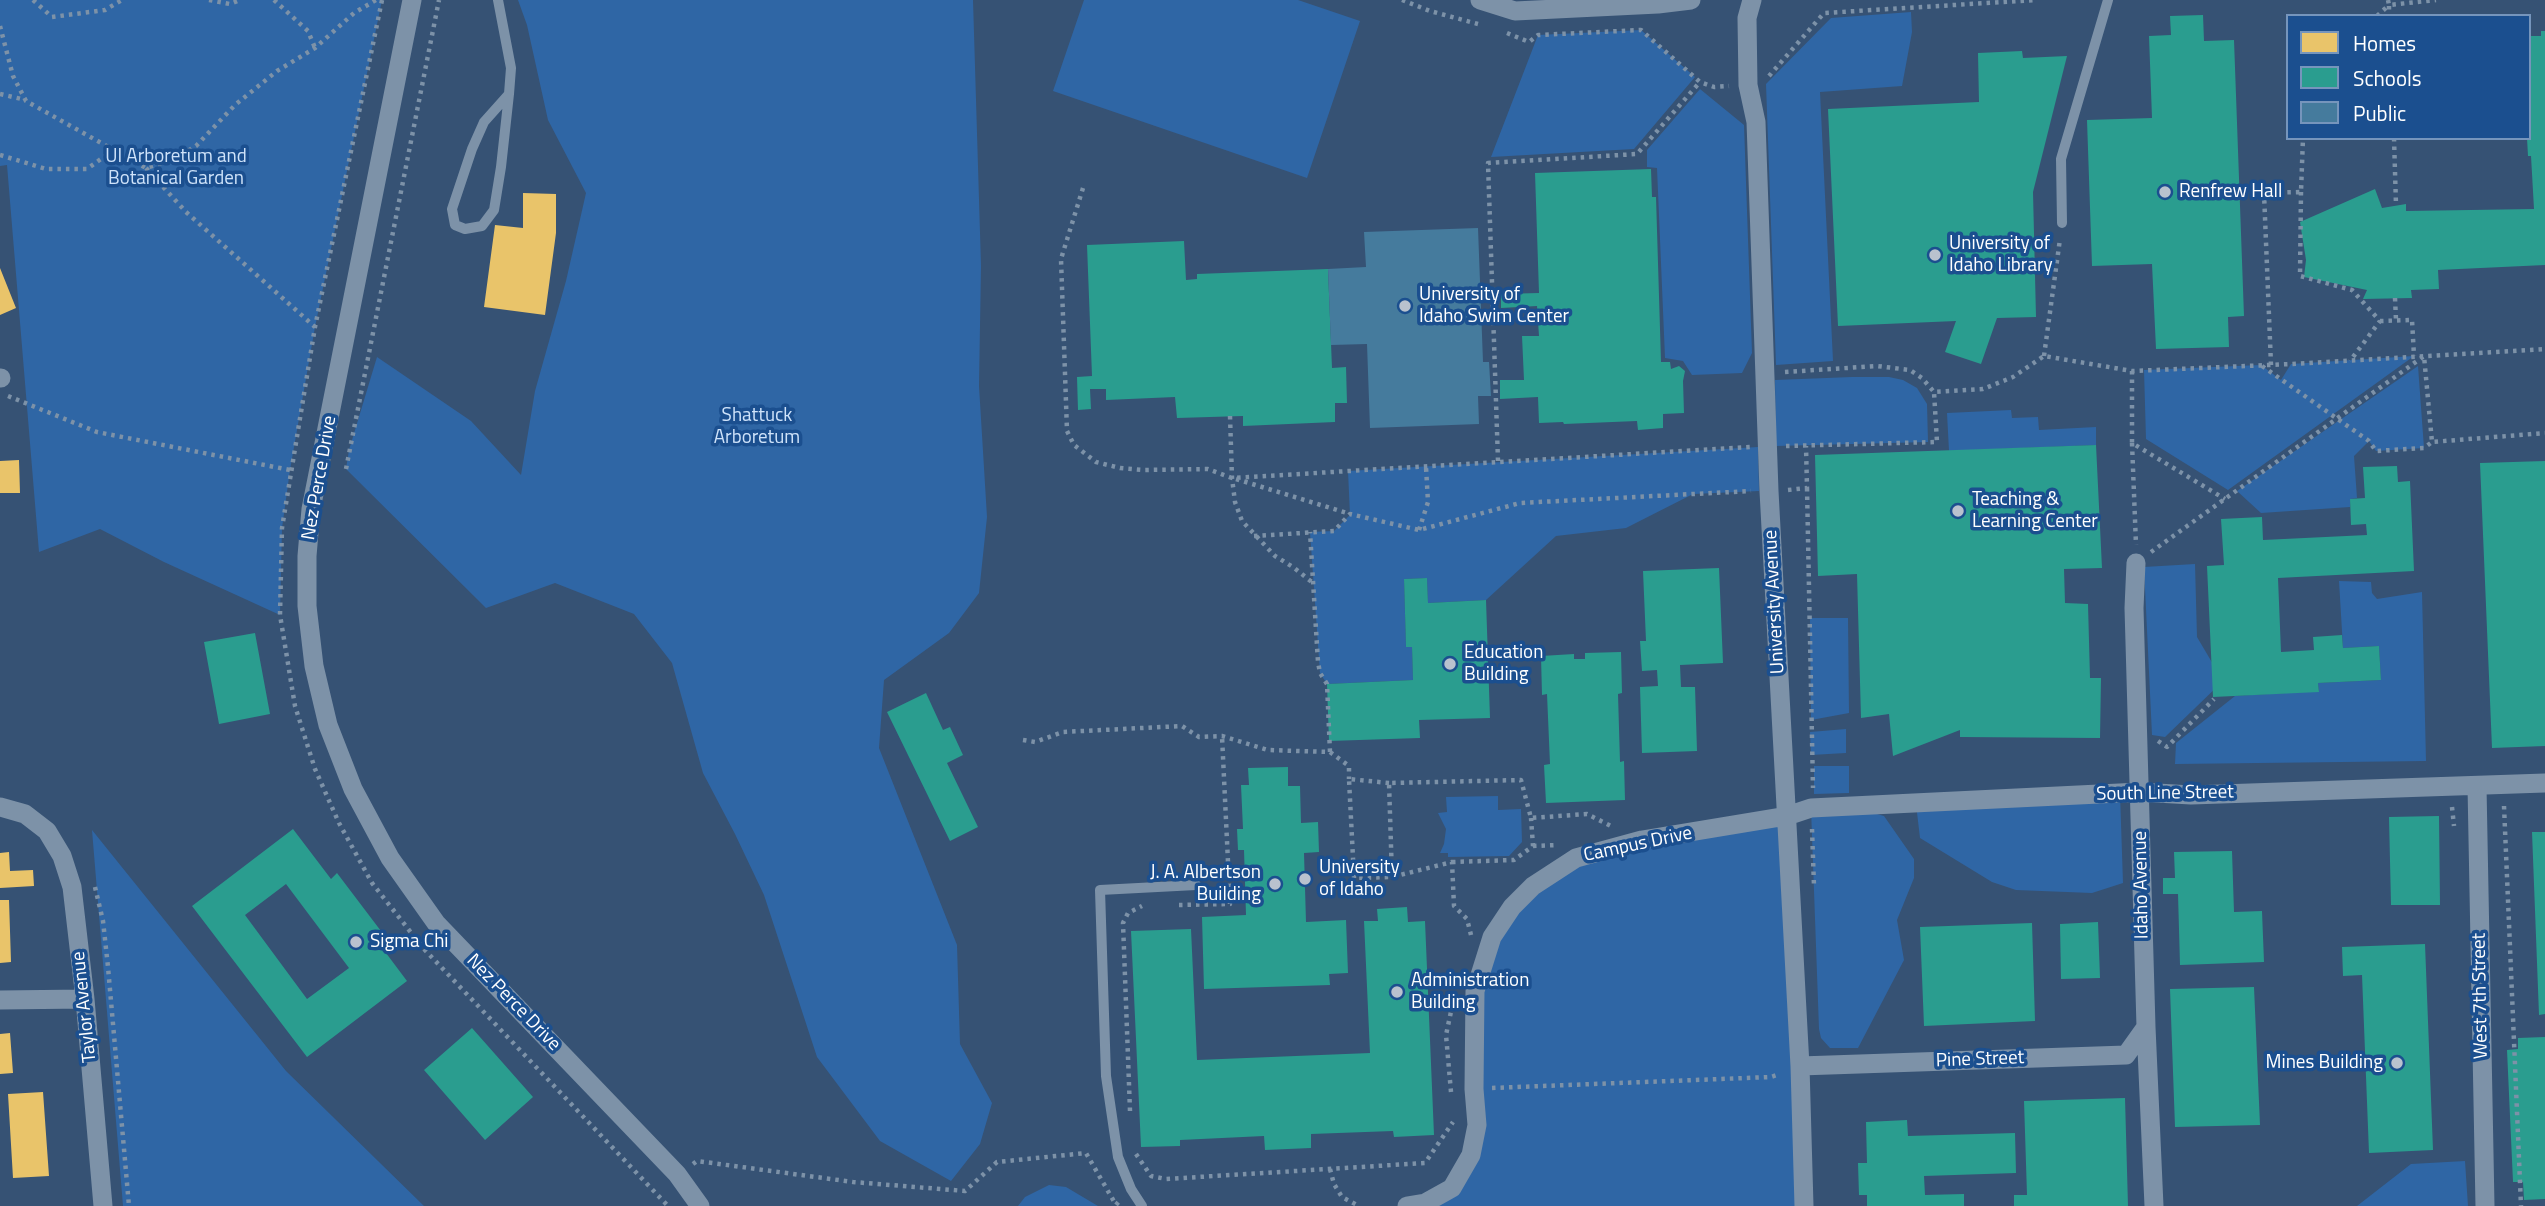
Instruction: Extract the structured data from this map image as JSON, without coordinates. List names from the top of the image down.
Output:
{
  "streets": {
    "street": [
      "Nez Perce Drive",
      "University Avenue",
      "South Line Street",
      "Campus Drive",
      "Idaho Avenue",
      "West 7th Street",
      "Taylor Avenue",
      "Pine Street"
    ]
  },
  "crossings": [
    ["University Avenue", "South Line Street"],
    ["University Avenue", "Campus Drive"],
    ["University Avenue", "Pine Street"],
    ["South Line Street", "Campus Drive"],
    ["South Line Street", "Idaho Avenue"],
    ["South Line Street", "West 7th Street"],
    ["Idaho Avenue", "Pine Street"]
  ],
  "parks": ["UI Arboretum and Botanical Garden", "Shattuck Arboretum"],
  "places": [
    "Renfrew Hall",
    "University of Idaho Library",
    "University of Idaho Swim Center",
    "Teaching & Learning Center",
    "Education Building",
    "University of Idaho",
    "J. A. Albertson Building",
    "Sigma Chi",
    "Administration Building",
    "Mines Building"
  ],
  "legend": ["Homes", "Schools", "Public"]
}
